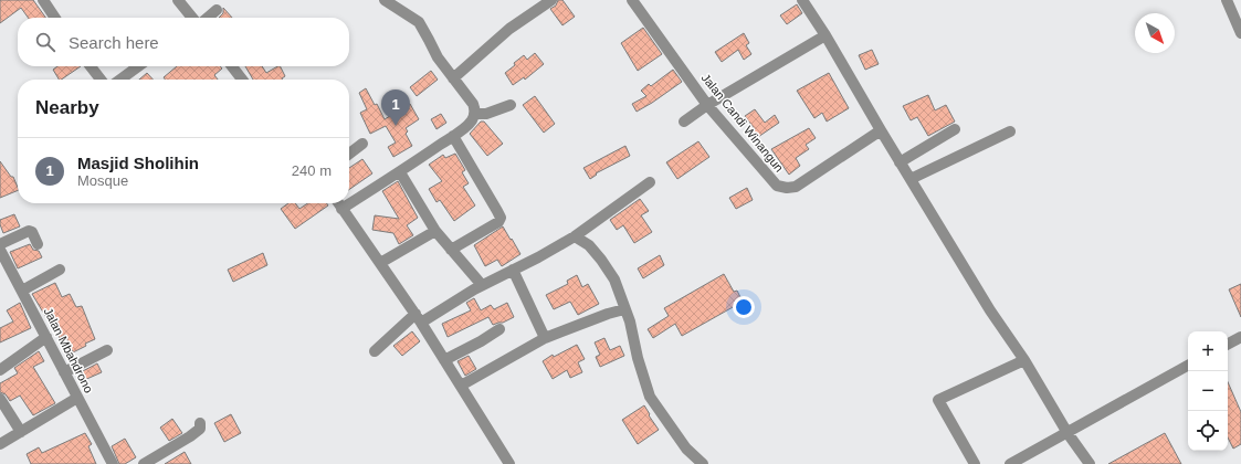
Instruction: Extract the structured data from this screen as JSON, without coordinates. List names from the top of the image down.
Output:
{
  "streets": {
    "street": ["Jalan Candi Winangun", "Jalan Mbahdrono"]
  },
  "north": "bottom right",
  "page": {
    "search": "Search here",
    "heading": "Nearby",
    "pins": "1",
    "list": [
      {
        "mark": "1",
        "name": "Masjid Sholihin",
        "note": "Mosque",
        "value": "240 m"
      }
    ],
    "map_buttons": ["+", "−"]
  }
}
